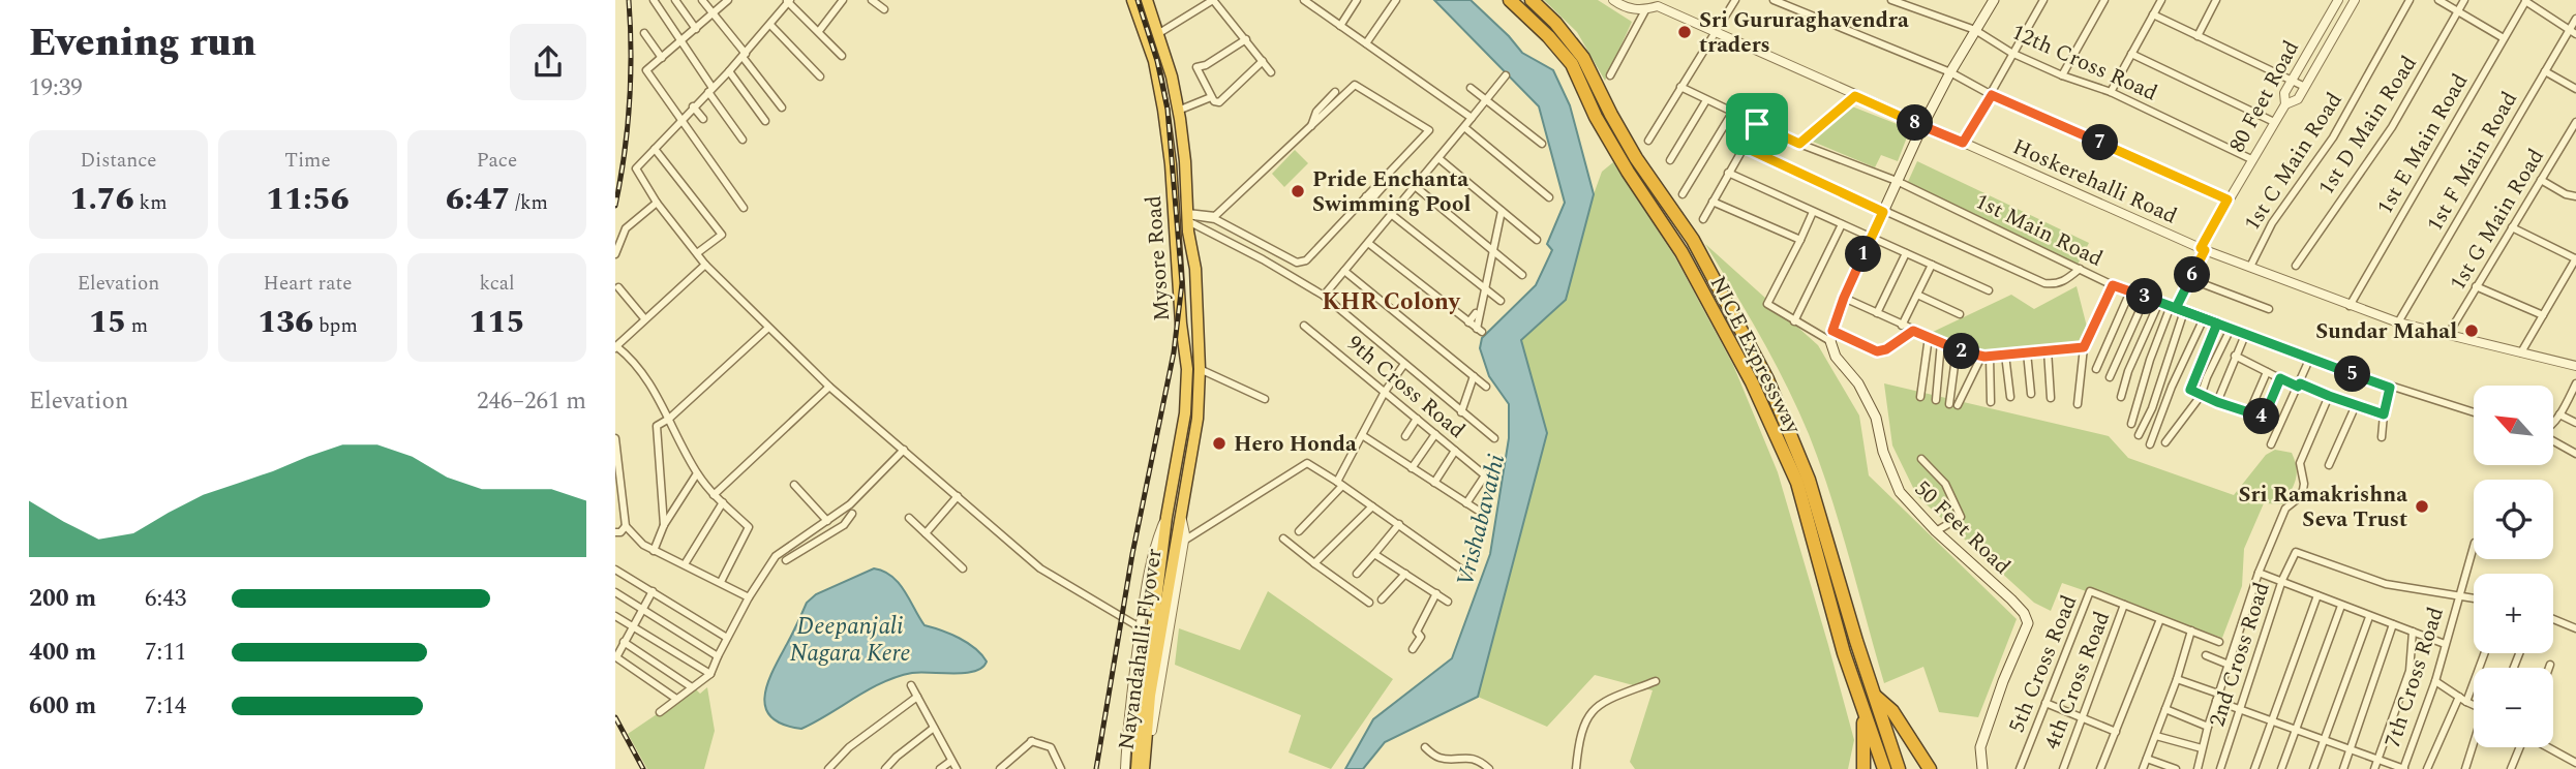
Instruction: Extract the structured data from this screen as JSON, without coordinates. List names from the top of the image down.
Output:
{
  "streets": {
    "highway": ["Mysore Road", "NICE Expressway", "Nayandahalli Flyover"],
    "main road": ["50 Feet Road"],
    "street": [
      "12th Cross Road",
      "80 Feet Road",
      "1st D Main Road",
      "1st E Main Road",
      "1st C Main Road",
      "1st F Main Road",
      "Hoskerehalli Road",
      "1st G Main Road",
      "1st Main Road",
      "9th Cross Road",
      "2nd Cross Road",
      "5th Cross Road",
      "7th Cross Road",
      "4th Cross Road"
    ]
  },
  "crossings": [
    ["12th Cross Road", "80 Feet Road"],
    ["80 Feet Road", "Hoskerehalli Road"],
    ["1st E Main Road", "Hoskerehalli Road"],
    ["1st C Main Road", "Hoskerehalli Road"],
    ["1st F Main Road", "Hoskerehalli Road"],
    ["Hoskerehalli Road", "1st G Main Road"],
    ["Mysore Road", "Nayandahalli Flyover"],
    ["2nd Cross Road", "7th Cross Road"],
    ["5th Cross Road", "4th Cross Road"]
  ],
  "districts": ["KHR Colony"],
  "water": ["Vrishabavathi", "Deepanjali Nagara Kere"],
  "places": [
    "Sri Gururaghavendra traders",
    "Pride Enchanta Swimming Pool",
    "Sundar Mahal",
    "Hero Honda",
    "Sri Ramakrishna Seva Trust"
  ],
  "north": "top left",
  "page": {
    "heading": ["Evening run", "19:39"],
    "pins": [
      "8",
      "7",
      "1",
      "6",
      "3",
      "2",
      "5",
      "4"
    ],
    "stats": [
      ["Distance", "1.76 km"],
      ["Time", "11:56"],
      ["Pace", "6:47 /km"],
      ["Elevation", "15 m"],
      ["Heart rate", "136 bpm"],
      ["kcal", "115"]
    ],
    "chart": ["Elevation", "246–261 m"],
    "map_buttons": ["+", "−"],
    "list": [
      {
        "name": "200 m",
        "note": "6:43"
      },
      {
        "name": "400 m",
        "note": "7:11"
      },
      {
        "name": "600 m",
        "note": "7:14"
      }
    ]
  }
}
